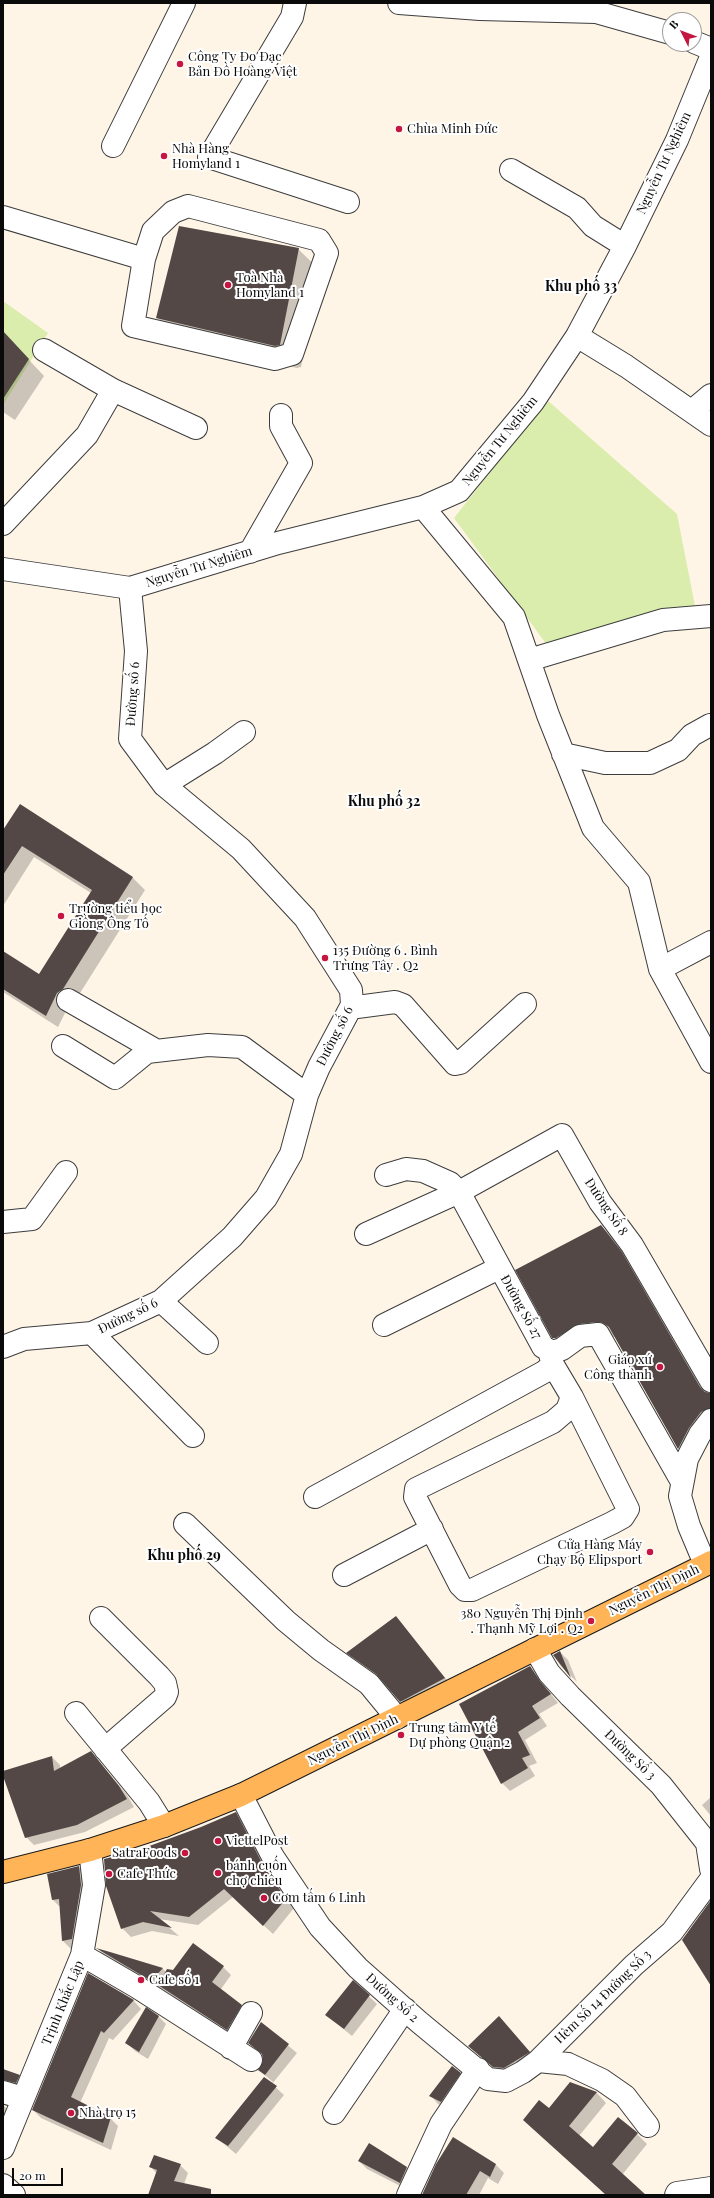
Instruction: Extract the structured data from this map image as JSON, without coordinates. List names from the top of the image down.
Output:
{
  "streets": {
    "main road": ["Nguyễn Thị Định"],
    "street": [
      "Nguyễn Tư Nghiêm",
      "Đường số 6",
      "Đường Số 8",
      "Đường Số 27",
      "Đường Số 3",
      "Hèm Số 14 Đường Số 3",
      "Đường Số 2",
      "Trịnh Khắc Lập"
    ]
  },
  "crossings": [
    ["Nguyễn Tư Nghiêm", "Đường số 6"],
    ["Đường Số 8", "Đường Số 27"],
    ["Nguyễn Thị Định", "Đường Số 3"],
    ["Nguyễn Thị Định", "Đường Số 2"],
    ["Nguyễn Thị Định", "Trịnh Khắc Lập"],
    ["Hèm Số 14 Đường Số 3", "Đường Số 2"]
  ],
  "districts": ["Khu phố 33", "Khu phố 32", "Khu phố 29"],
  "places": [
    "Công Ty Đo Đạc Bản Đồ Hoàng Việt",
    "Chùa Minh Đức",
    "Nhà Hàng Homyland 1",
    "Toà Nhà Homyland 1",
    "Trường tiểu học Giồng Ông Tố",
    "135 Đường 6 . Bình Trưng Tây . Q2",
    "Giáo xứ Công thành",
    "Cửa Hàng Máy Chạy Bộ Elipsport",
    "380 Nguyễn Thị Định . Thạnh Mỹ Lợi . Q2",
    "Trung tâm Y tế Dự phòng Quận 2",
    "ViettelPost",
    "SatraFoods",
    "bánh cuốn chợ chiều",
    "Cafe Thức",
    "Cơm tấm 6 Linh",
    "Cafe số 1",
    "Nhà trọ 15"
  ],
  "scale_bar": "20 m",
  "north": "top left"
}
